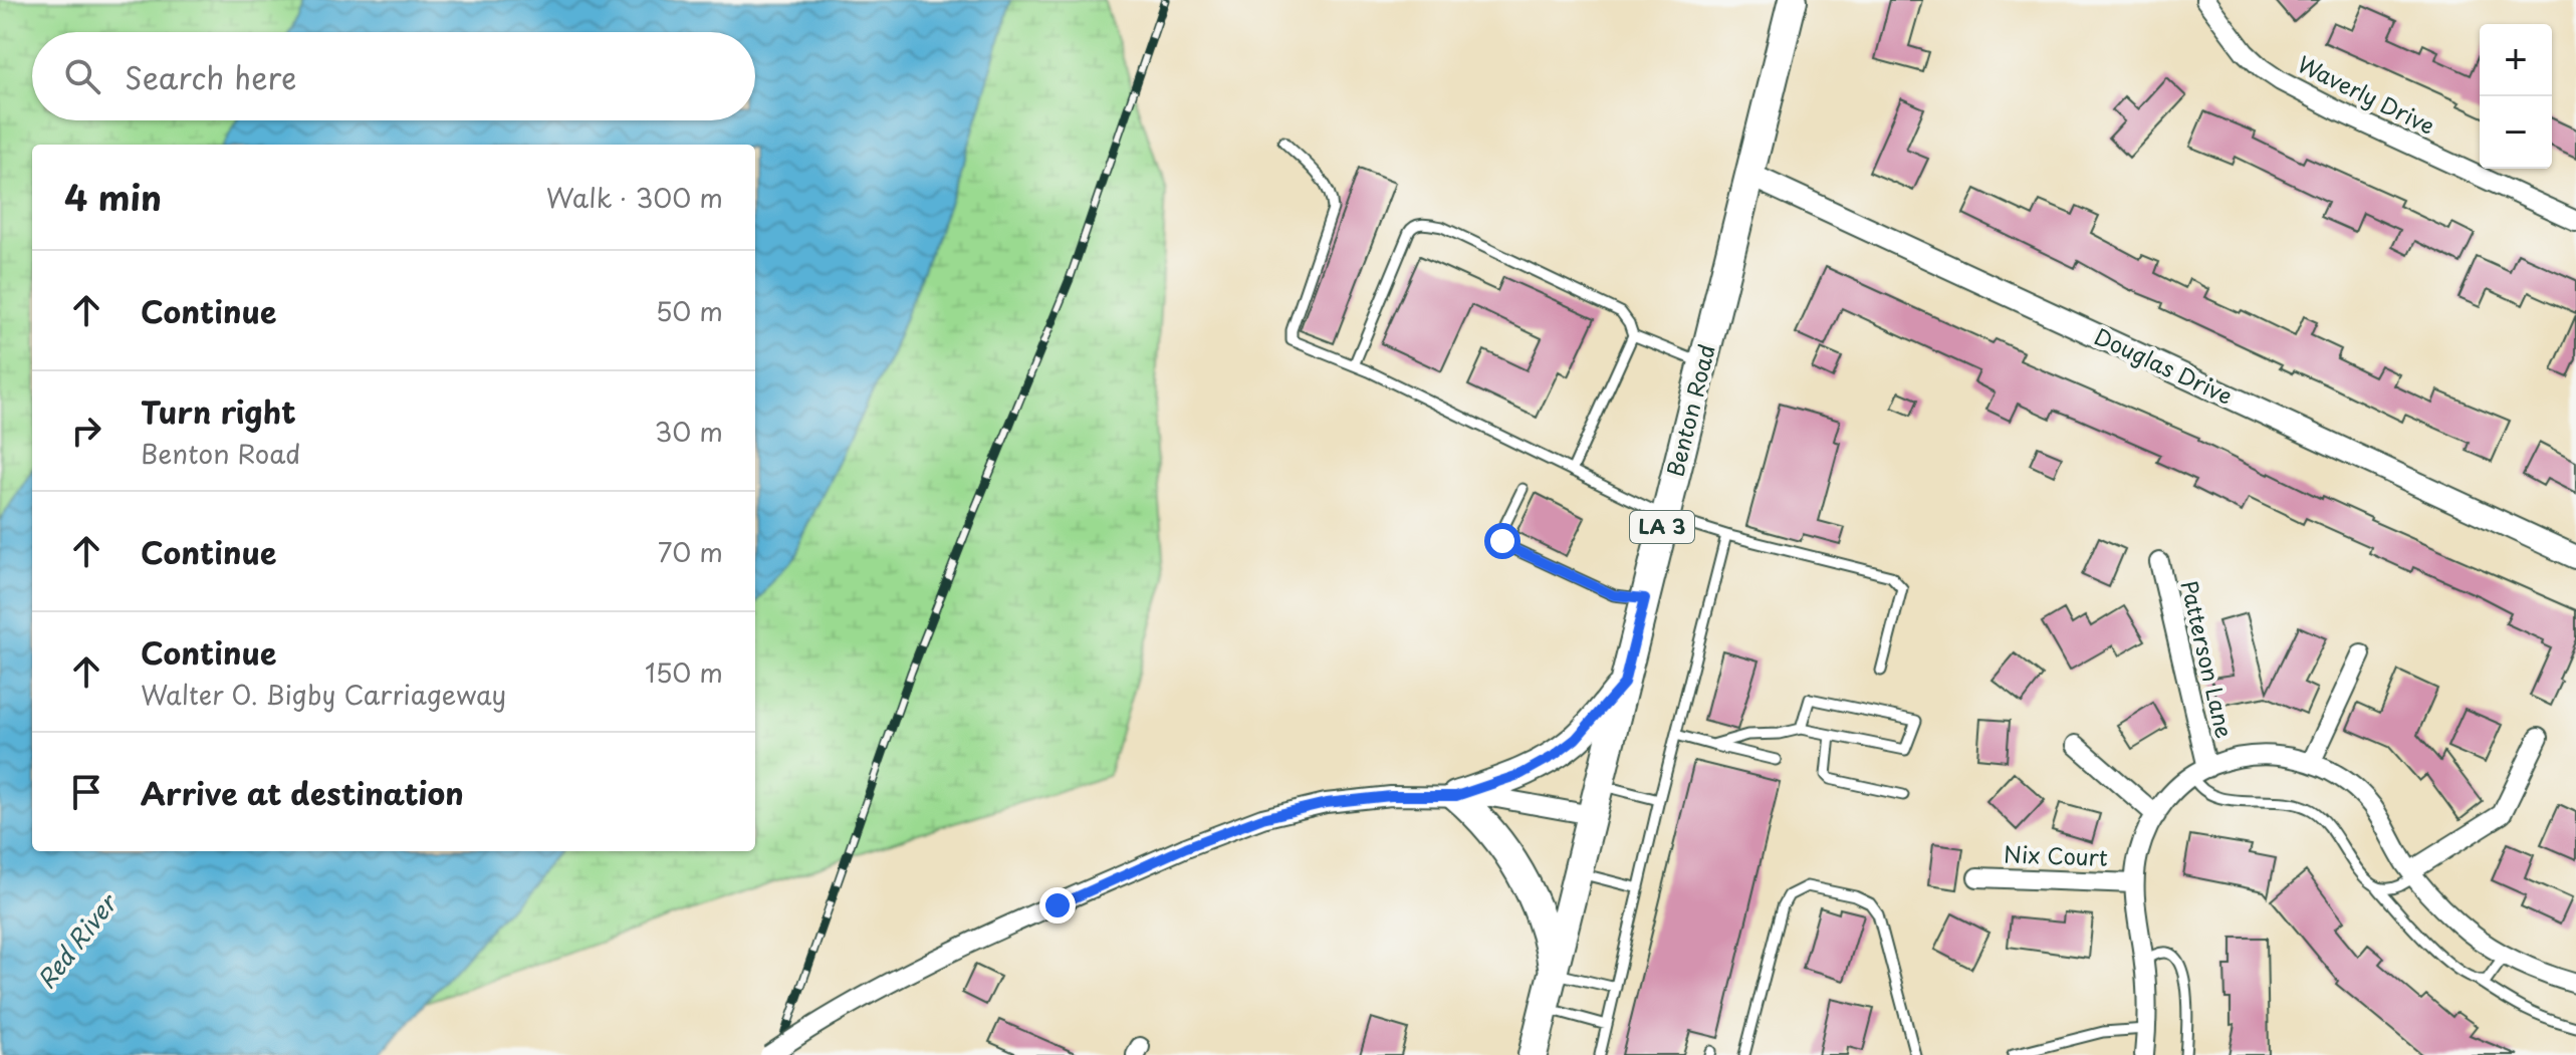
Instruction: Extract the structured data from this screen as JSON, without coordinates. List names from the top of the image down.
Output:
{
  "streets": {
    "main road": ["Benton Road", "LA 3"],
    "street": [
      "Waverly Drive",
      "Douglas Drive",
      "Patterson Lane",
      "Nix Court"
    ]
  },
  "crossings": [
    ["Douglas Drive", "Benton Road"]
  ],
  "water": ["Red River"],
  "page": {
    "map_buttons": ["+", "−"],
    "search": "Search here",
    "heading": ["4 min", "Walk · 300 m"],
    "list": [
      ["Continue", "50 m"],
      ["Turn right", "Benton Road", "30 m"],
      ["Continue", "70 m"],
      ["Continue", "Walter O. Bigby Carriageway", "150 m"],
      "Arrive at destination"
    ]
  }
}
